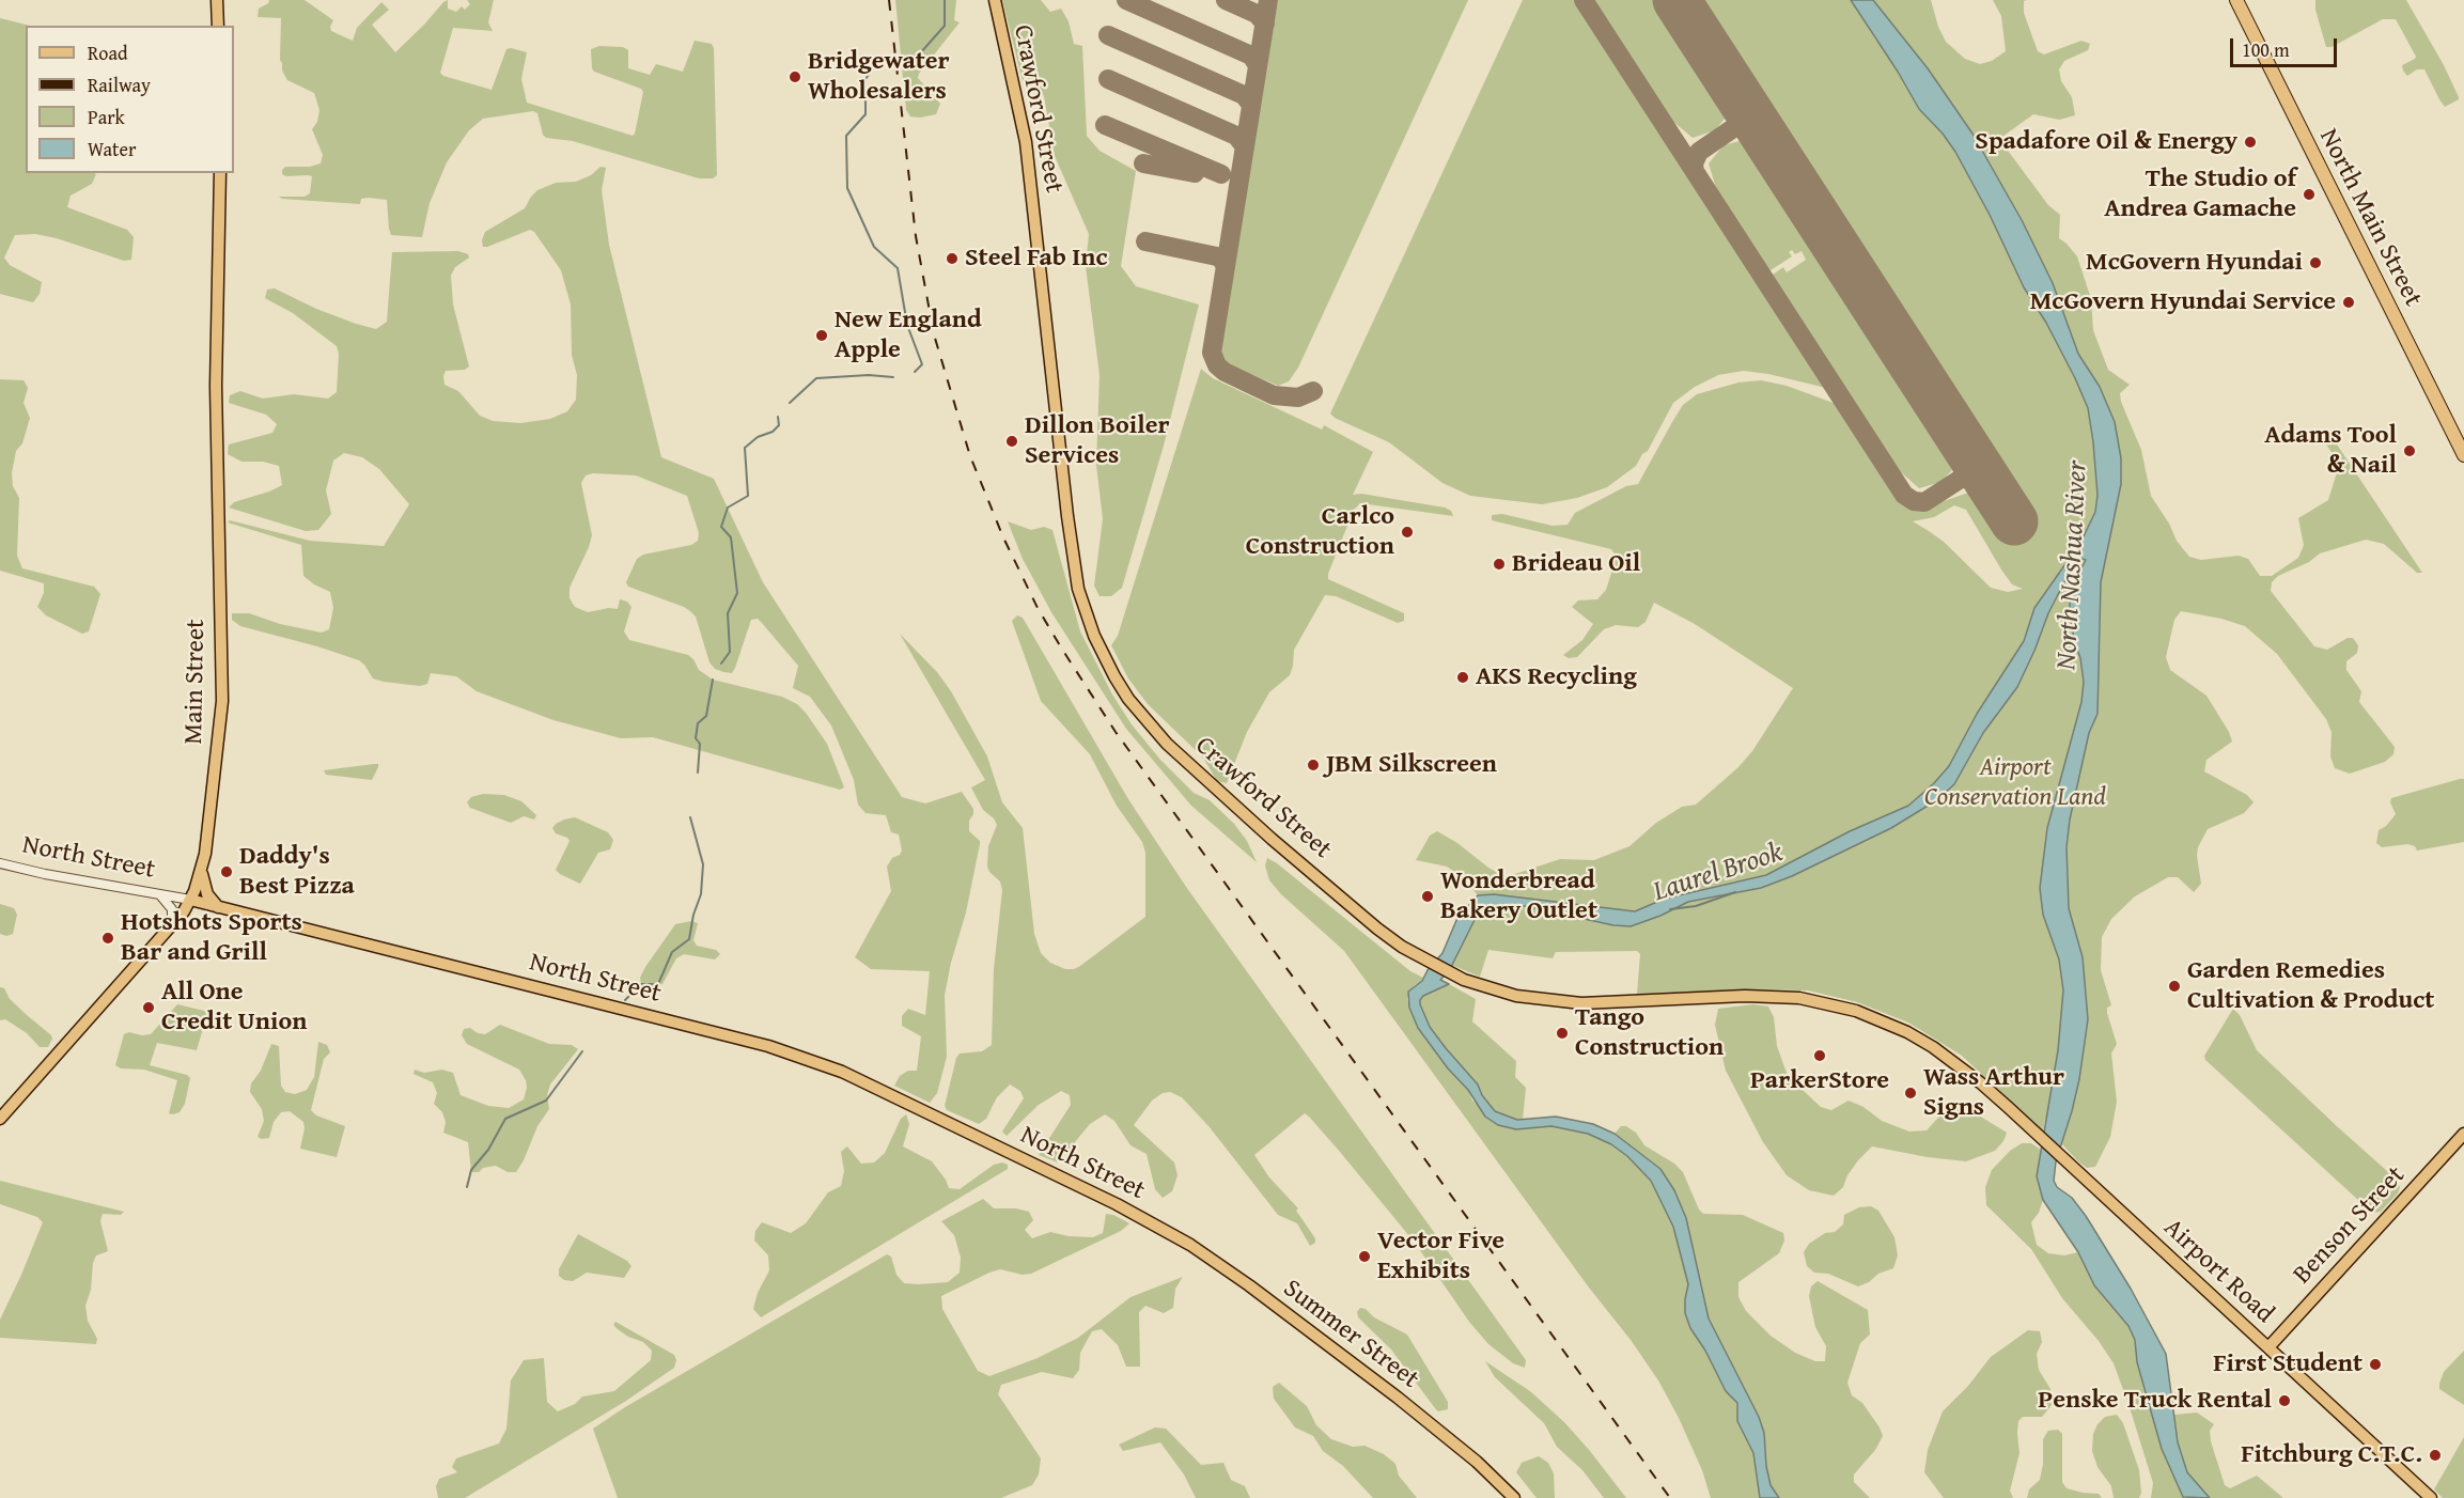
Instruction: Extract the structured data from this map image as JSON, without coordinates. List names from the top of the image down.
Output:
{
  "streets": {
    "highway": ["North Main Street"],
    "main road": [
      "Crawford Street",
      "Main Street",
      "North Street",
      "Benson Street",
      "Airport Road",
      "Summer Street"
    ]
  },
  "crossings": [
    ["Crawford Street", "Airport Road"],
    ["Main Street", "North Street"],
    ["North Street", "Summer Street"],
    ["Benson Street", "Airport Road"]
  ],
  "water": ["North Nashua River", "Laurel Brook"],
  "parks": ["Airport Conservation Land"],
  "places": [
    "Bridgewater Wholesalers",
    "Spadafore Oil & Energy",
    "The Studio of Andrea Gamache",
    "Steel Fab Inc",
    "McGovern Hyundai",
    "McGovern Hyundai Service",
    "New England Apple",
    "Dillon Boiler Services",
    "Adams Tool & Nail",
    "Carlco Construction",
    "Brideau Oil",
    "AKS Recycling",
    "JBM Silkscreen",
    "Daddy's Best Pizza",
    "Wonderbread Bakery Outlet",
    "Hotshots Sports Bar and Grill",
    "Garden Remedies Cultivation & Product",
    "All One Credit Union",
    "Tango Construction",
    "ParkerStore",
    "Wass Arthur Signs",
    "Vector Five Exhibits",
    "First Student",
    "Penske Truck Rental",
    "Fitchburg C.T.C."
  ],
  "legend": [
    "Road",
    "Railway",
    "Park",
    "Water"
  ],
  "scale_bar": "100 m"
}
